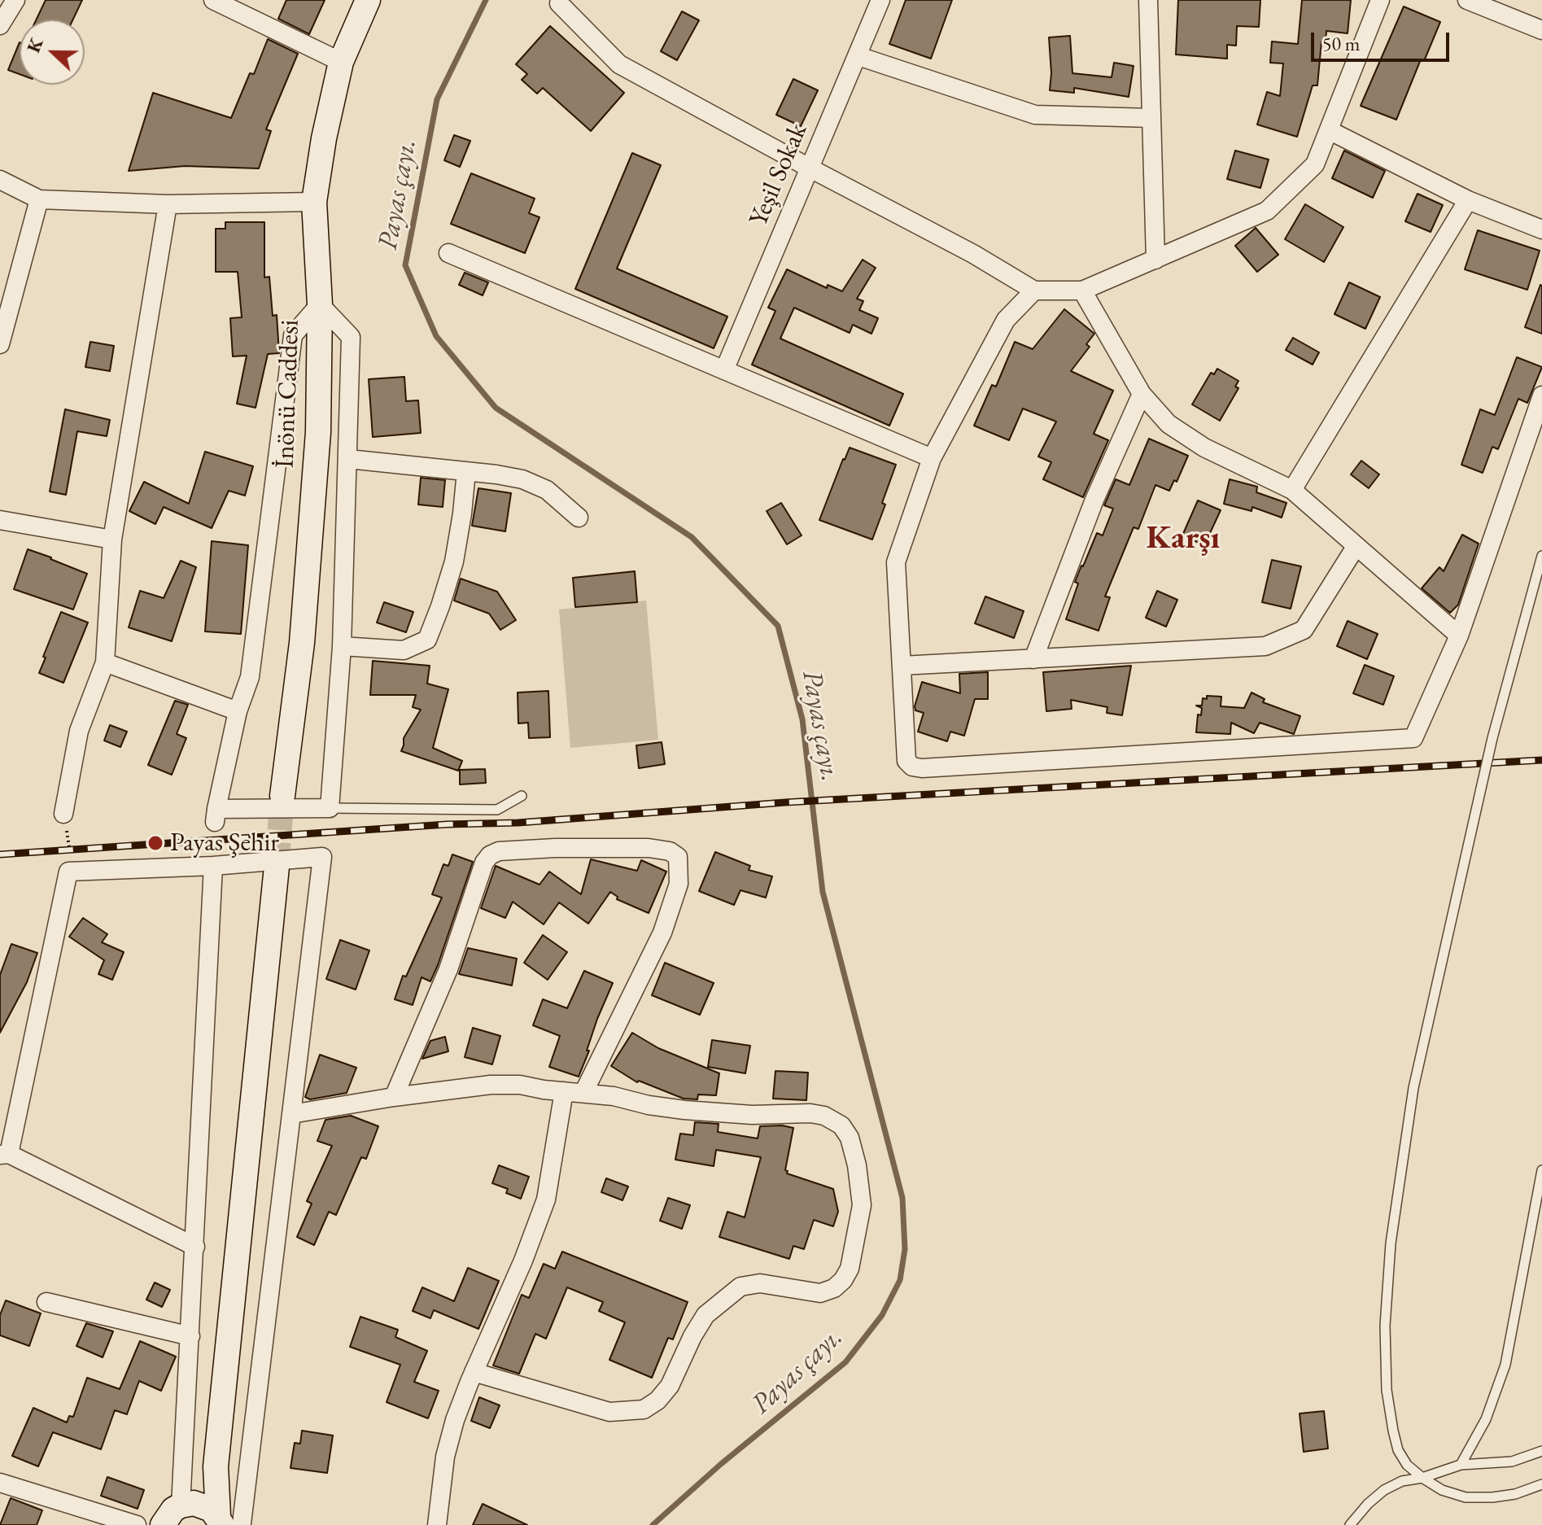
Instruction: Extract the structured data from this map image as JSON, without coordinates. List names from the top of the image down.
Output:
{
  "streets": {
    "main road": ["İnönü Caddesi"],
    "street": ["Yeşil Sokak"]
  },
  "districts": ["Karşı"],
  "water": ["Payas çayı."],
  "places": ["Payas Şehi̇r"],
  "scale_bar": "50 m",
  "north": "left"
}
